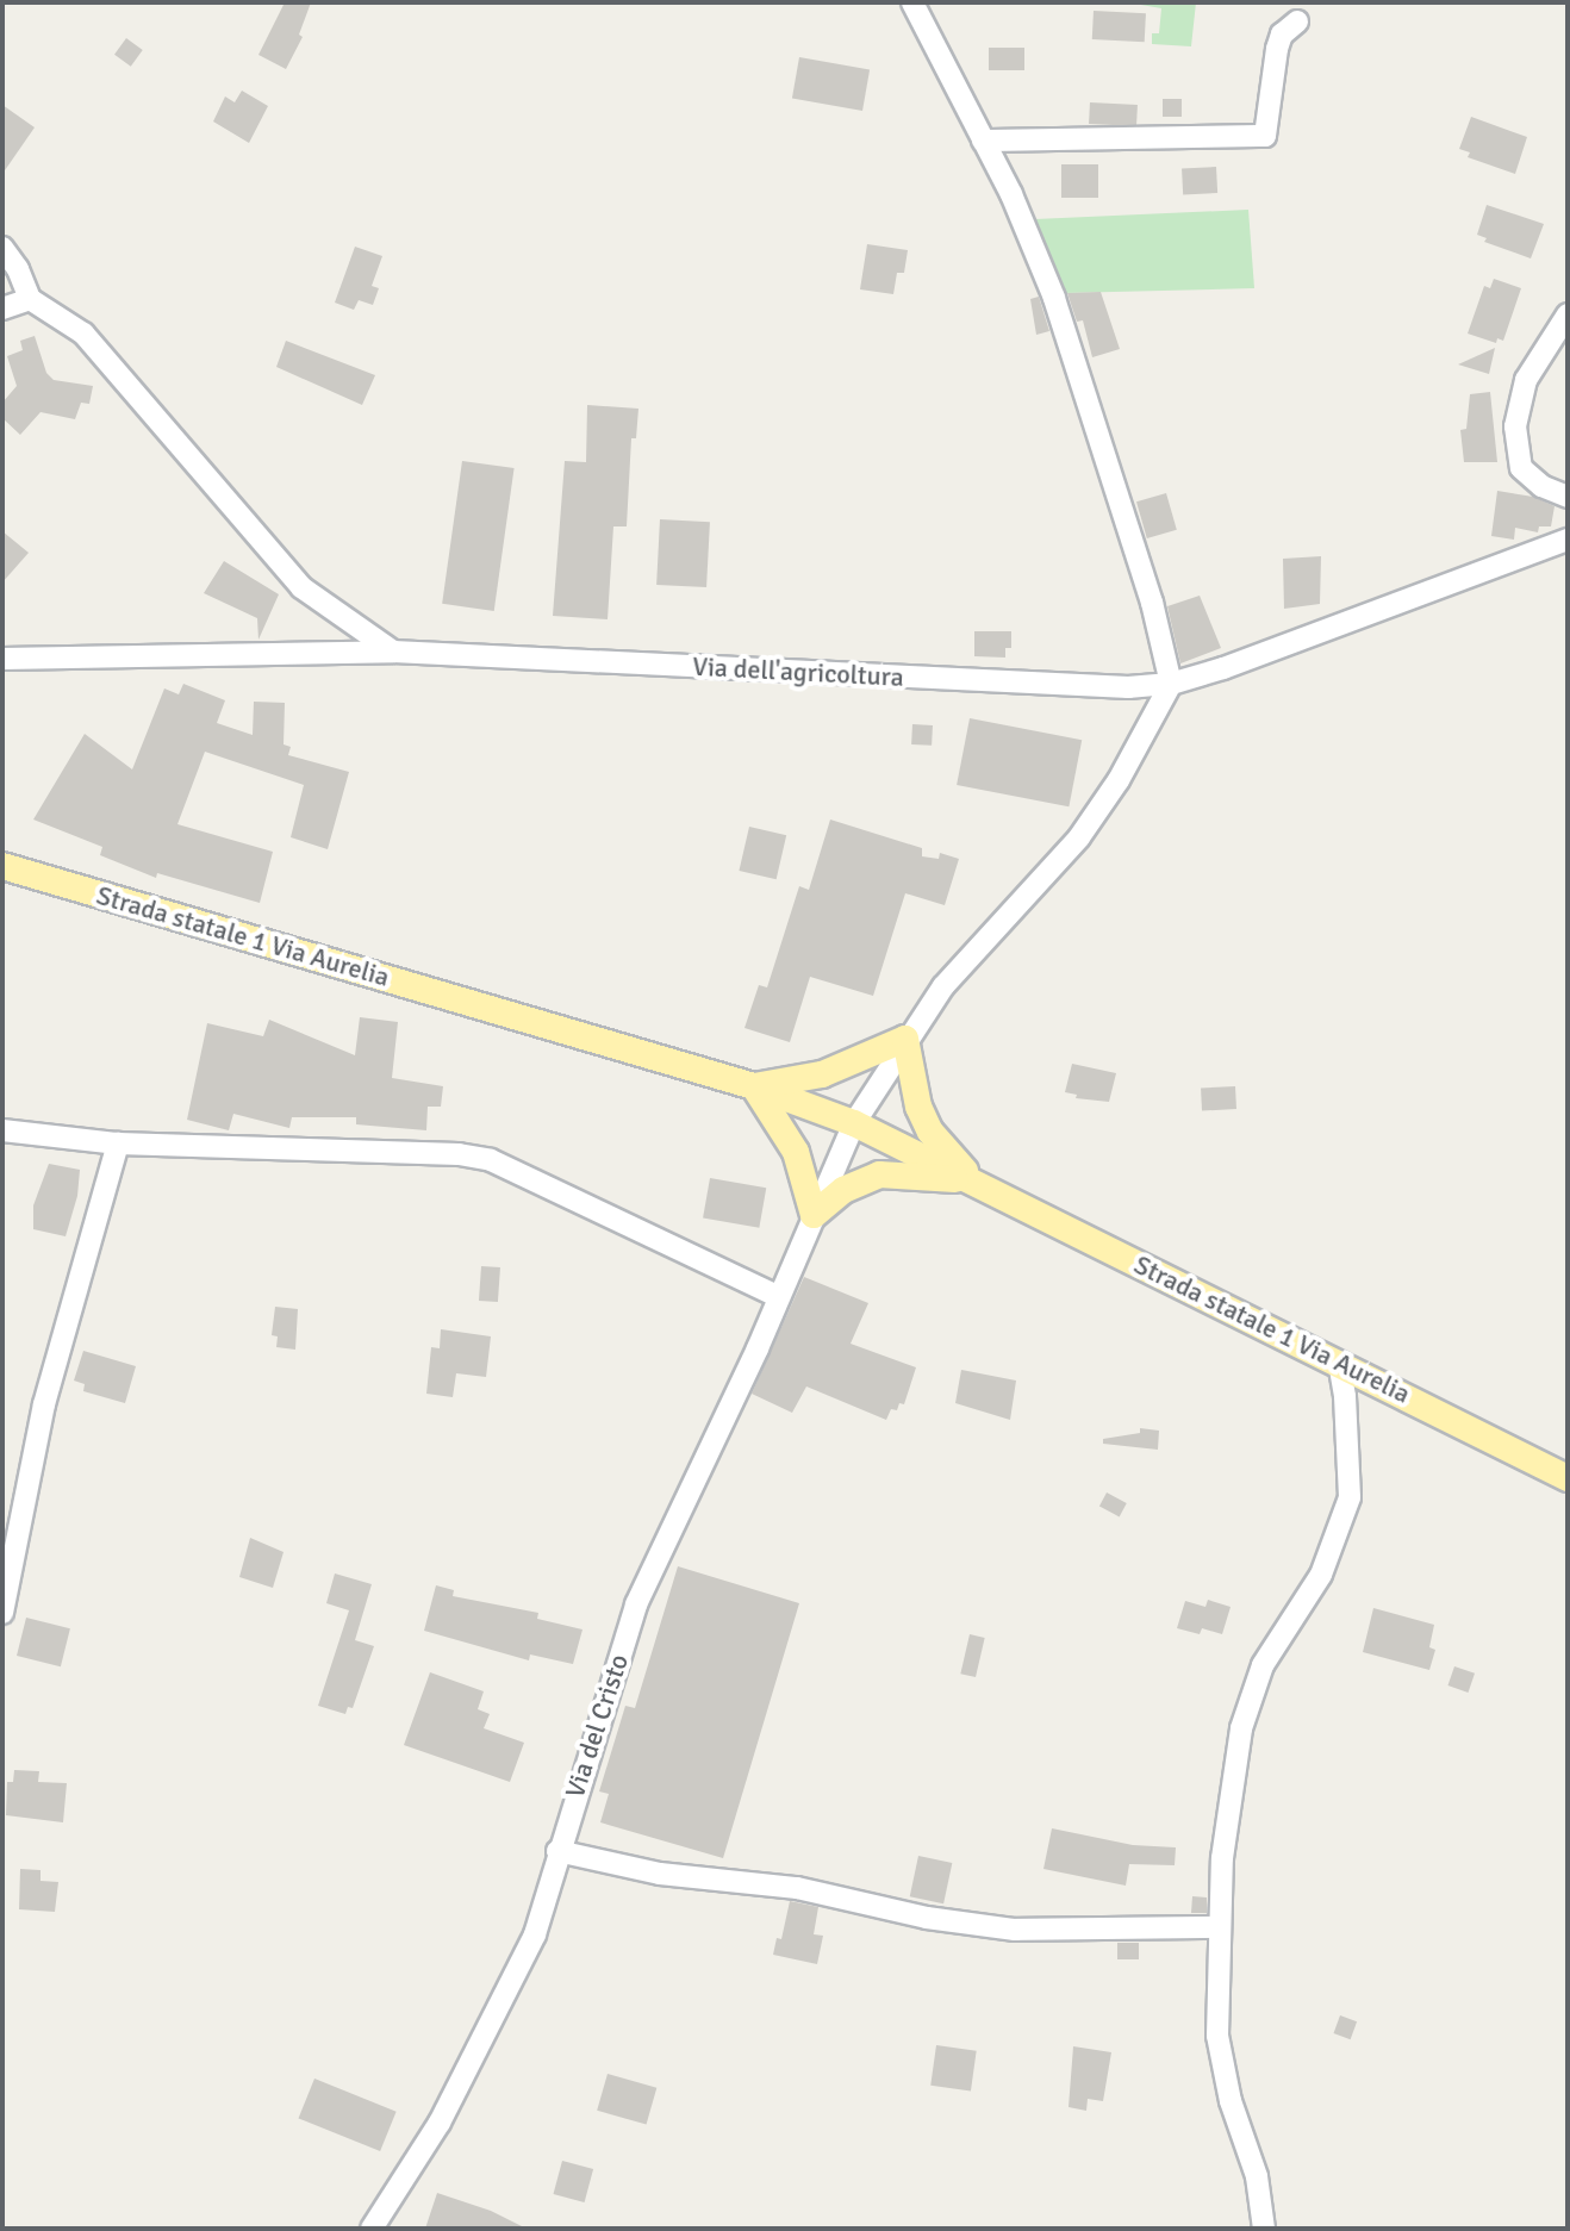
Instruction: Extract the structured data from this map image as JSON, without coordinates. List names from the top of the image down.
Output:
{
  "streets": {
    "main road": ["Strada statale 1 Via Aurelia"],
    "street": ["Via dell'agricoltura", "Via del Cristo"]
  },
  "crossings": [
    ["Via dell'agricoltura", "Via del Cristo"],
    ["Strada statale 1 Via Aurelia", "Via del Cristo"]
  ]
}
